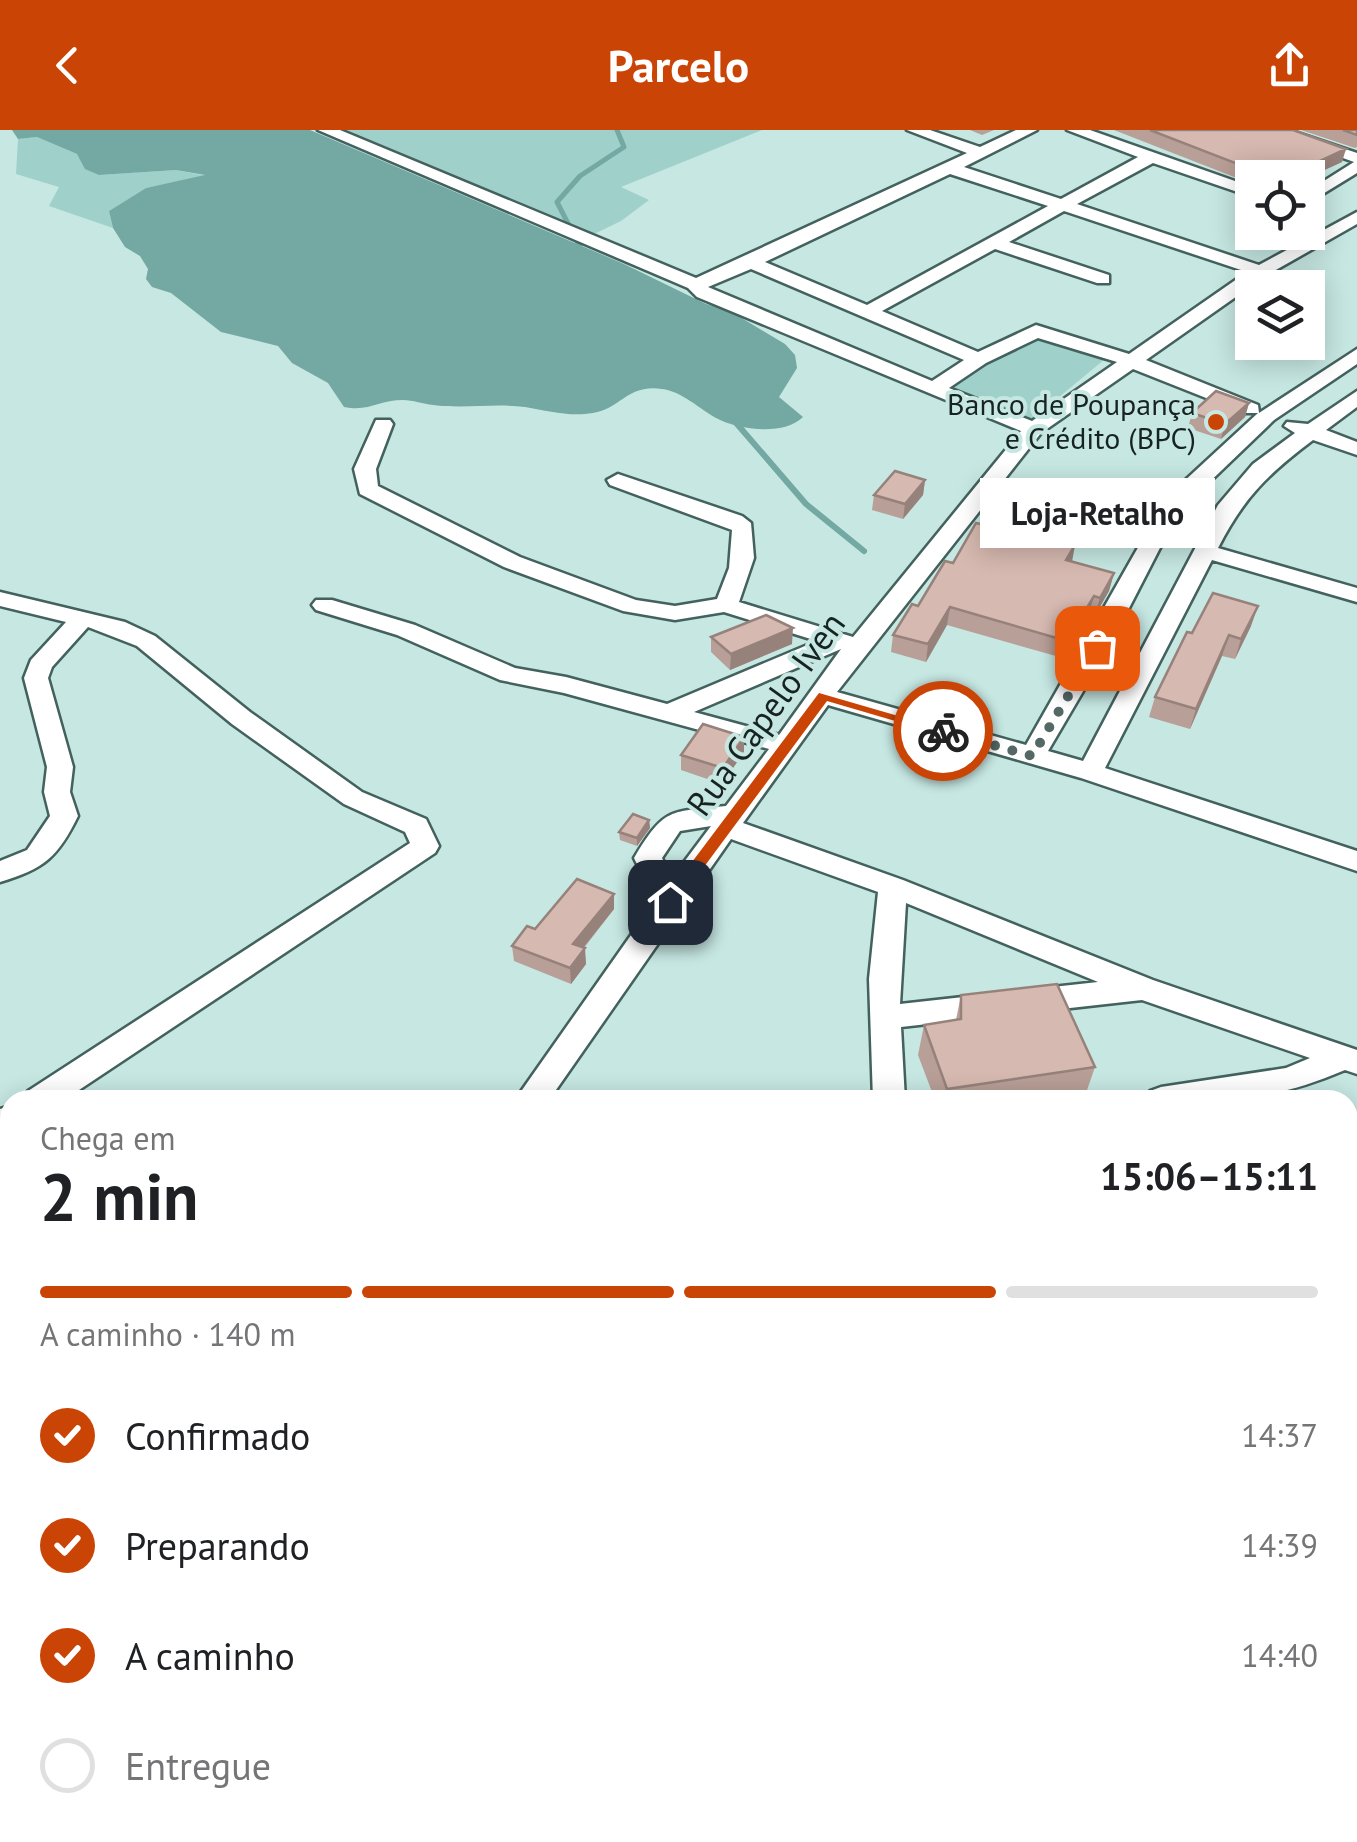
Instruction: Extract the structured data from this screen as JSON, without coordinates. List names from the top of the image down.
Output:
{
  "streets": {
    "street": ["Rua Capelo Iven"]
  },
  "places": ["Banco de Poupança e Crédito (BPC)", "Loja-Retalho"],
  "page": {
    "header": "Parcelo",
    "bubble": "Loja-Retalho",
    "heading": ["2 min", "Chega em", "15:06–15:11"],
    "bar": "A caminho · 140 m",
    "list": [
      ["Confirmado", "14:37"],
      ["Preparando", "14:39"],
      ["A caminho", "14:40"],
      "Entregue"
    ]
  }
}
